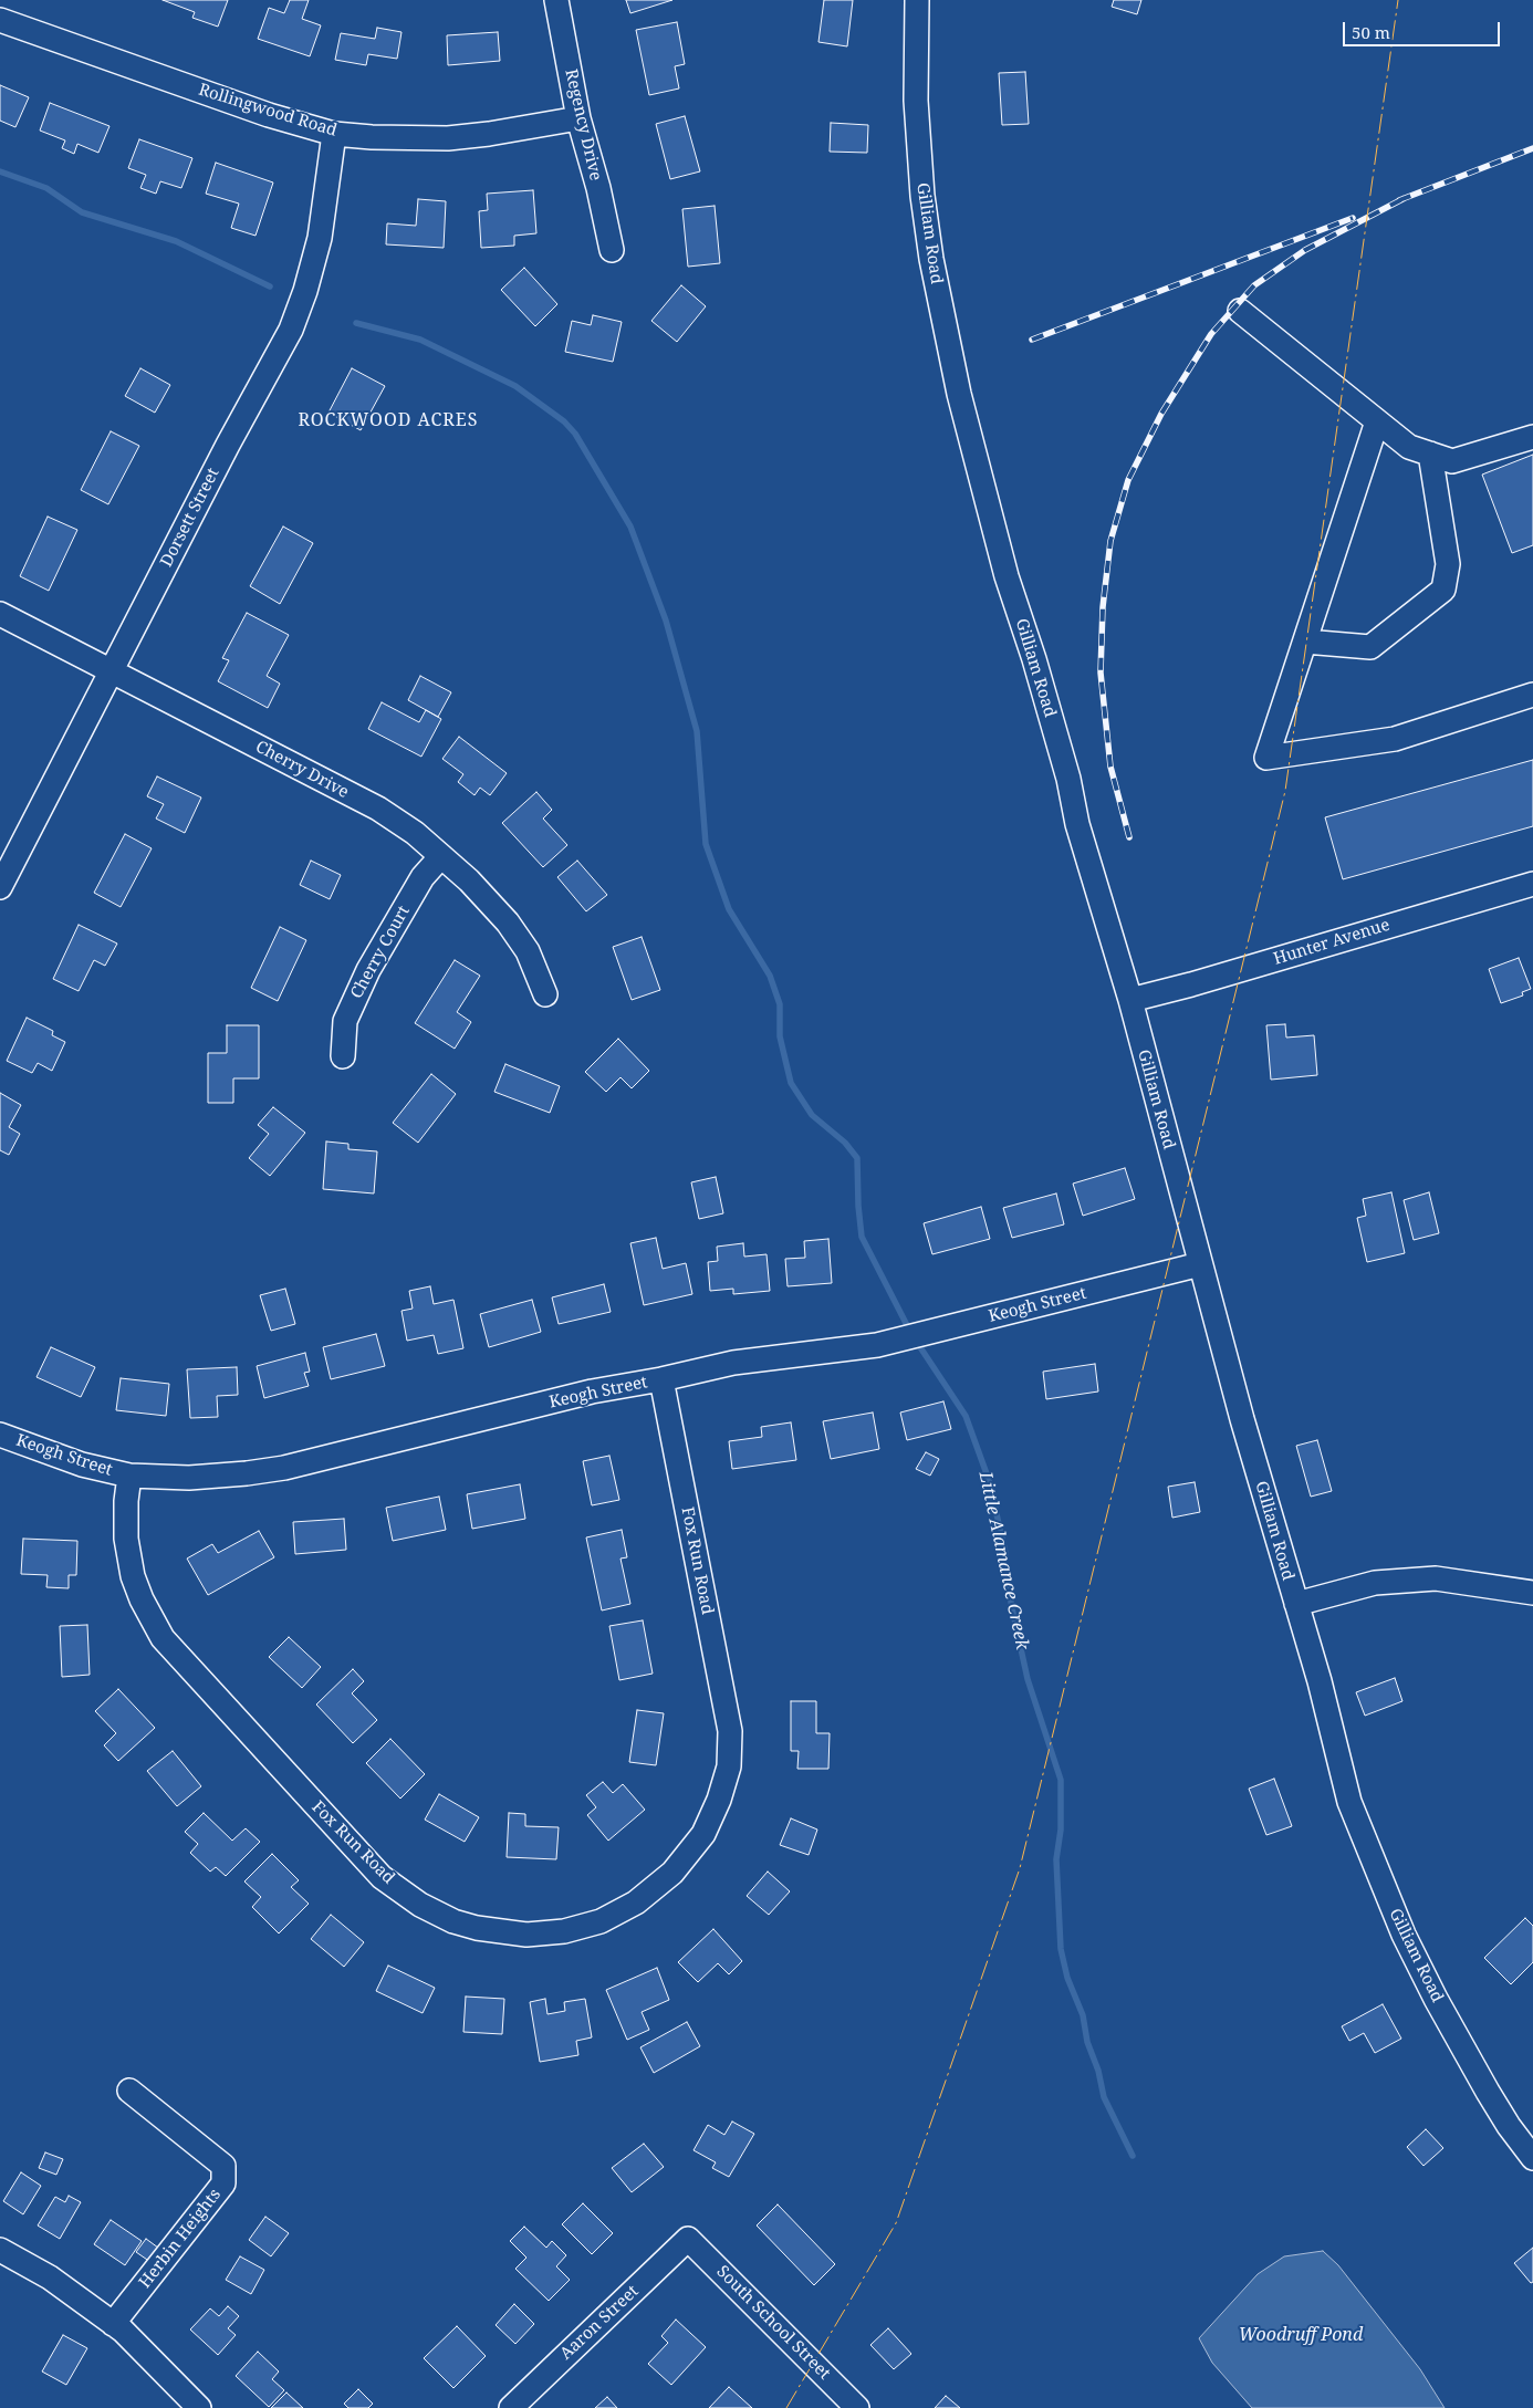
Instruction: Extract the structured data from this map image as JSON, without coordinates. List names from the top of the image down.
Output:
{
  "streets": {
    "street": [
      "Rollingwood Road",
      "Regency Drive",
      "Gilliam Road",
      "Dorsett Street",
      "Cherry Drive",
      "Hunter Avenue",
      "Cherry Court",
      "Keogh Street",
      "Fox Run Road",
      "Herbin Heights",
      "Aaron Street",
      "South School Street"
    ]
  },
  "crossings": [
    ["Rollingwood Road", "Regency Drive"],
    ["Rollingwood Road", "Dorsett Street"],
    ["Gilliam Road", "Hunter Avenue"],
    ["Gilliam Road", "Keogh Street"],
    ["Dorsett Street", "Cherry Drive"],
    ["Cherry Drive", "Cherry Court"],
    ["Keogh Street", "Fox Run Road"],
    ["Aaron Street", "South School Street"]
  ],
  "districts": ["ROCKWOOD ACRES"],
  "water": ["Little Alamance Creek", "Woodruff Pond"],
  "scale_bar": "50 m"
}
